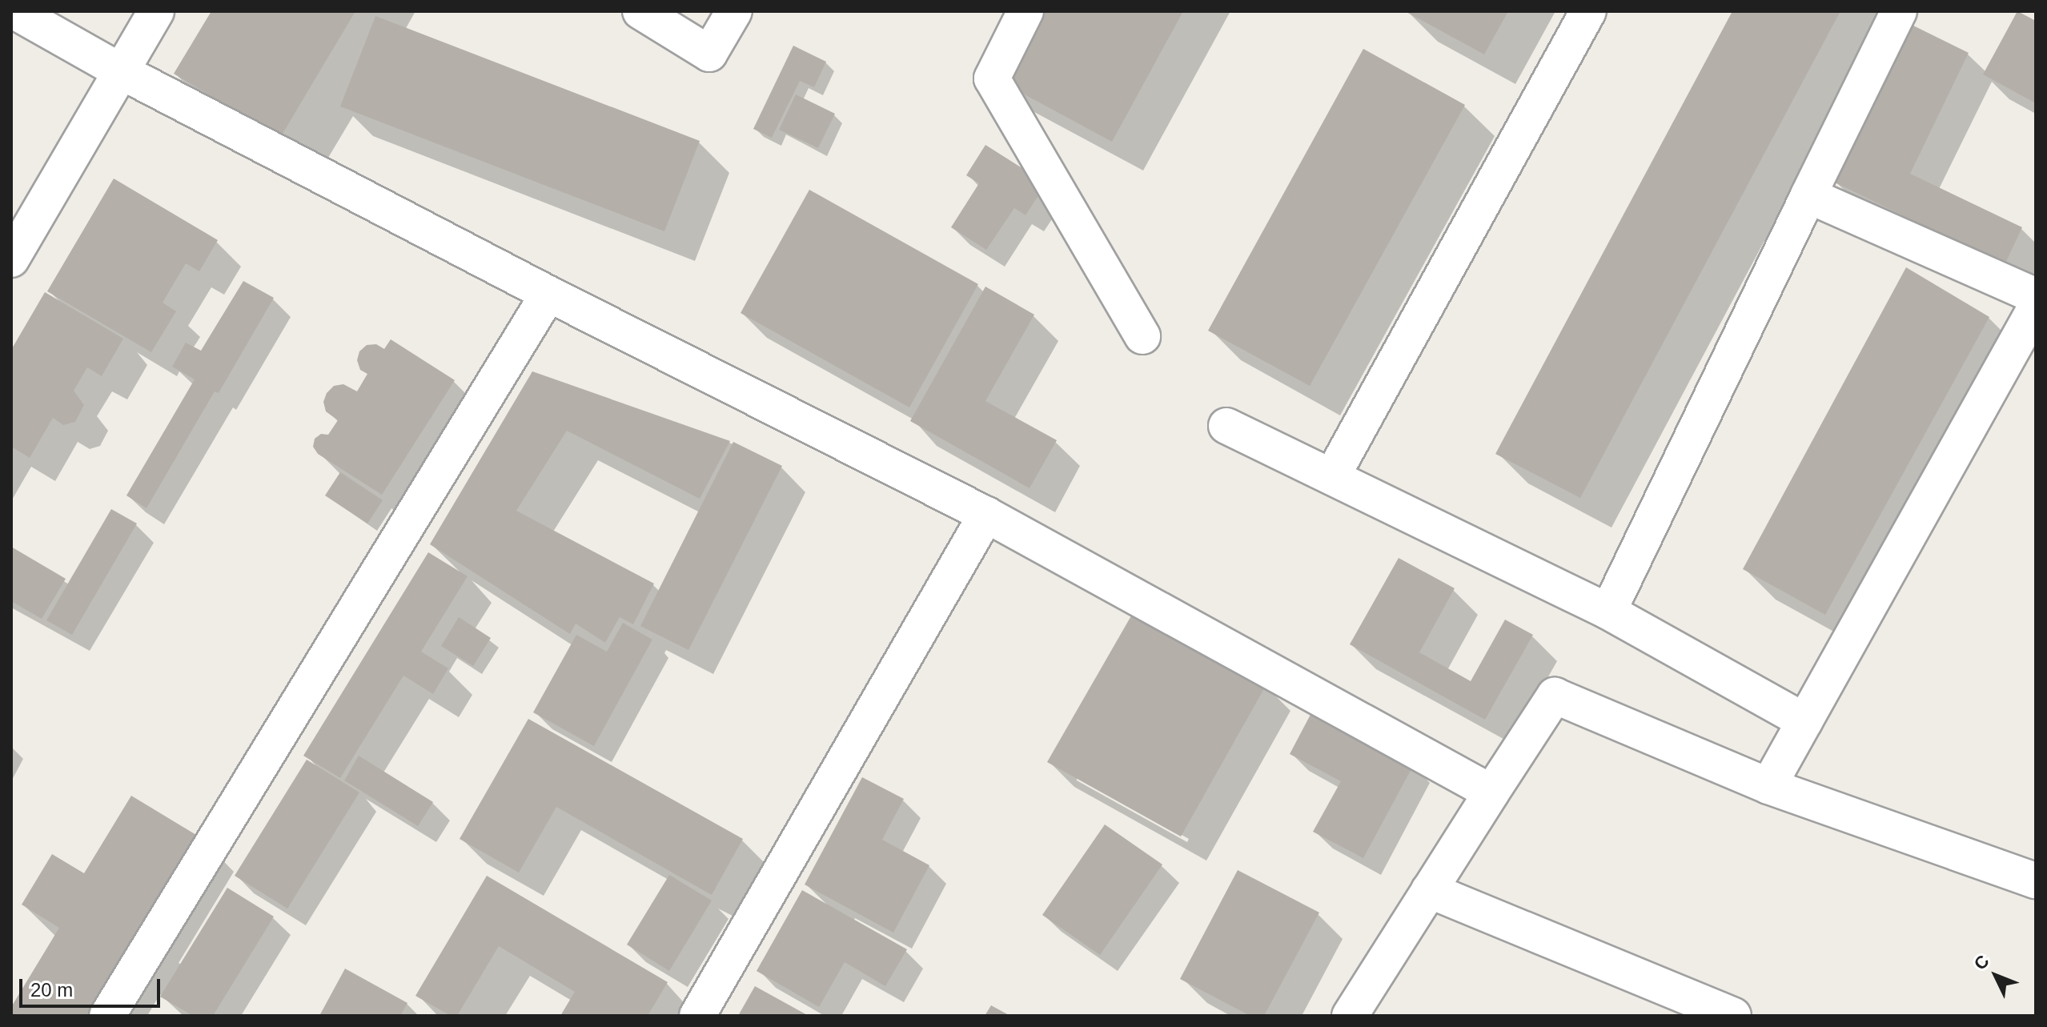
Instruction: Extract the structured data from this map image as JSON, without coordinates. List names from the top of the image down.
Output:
{
  "scale_bar": "20 m",
  "north": "top left"
}
